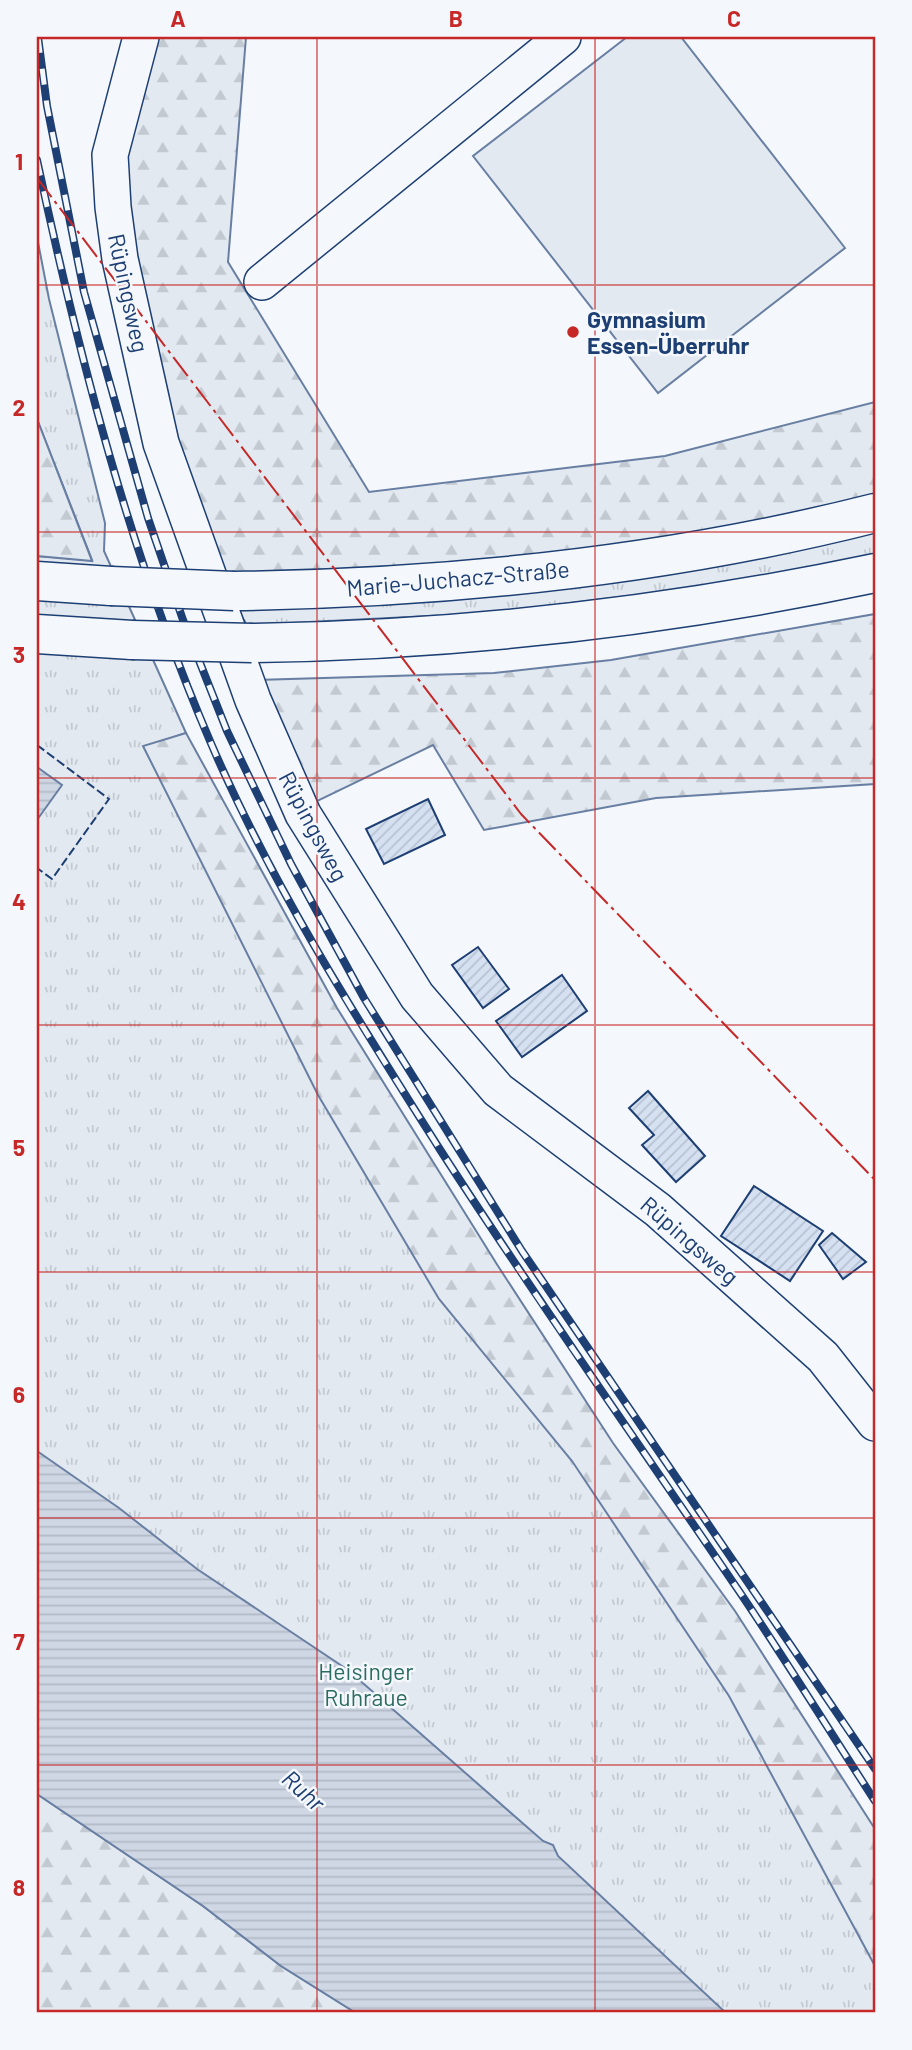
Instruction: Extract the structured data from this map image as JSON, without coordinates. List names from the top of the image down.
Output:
{
  "streets": {
    "main road": ["Marie-Juchacz-Straße"],
    "street": ["Rüpingsweg"]
  },
  "water": ["Ruhr"],
  "parks": ["Heisinger Ruhraue"],
  "places": ["Gymnasium Essen-Überruhr"],
  "grid": {
    "columns": ["A", "B", "C"],
    "rows": [
      "1",
      "2",
      "3",
      "4",
      "5",
      "6",
      "7",
      "8"
    ]
  }
}
